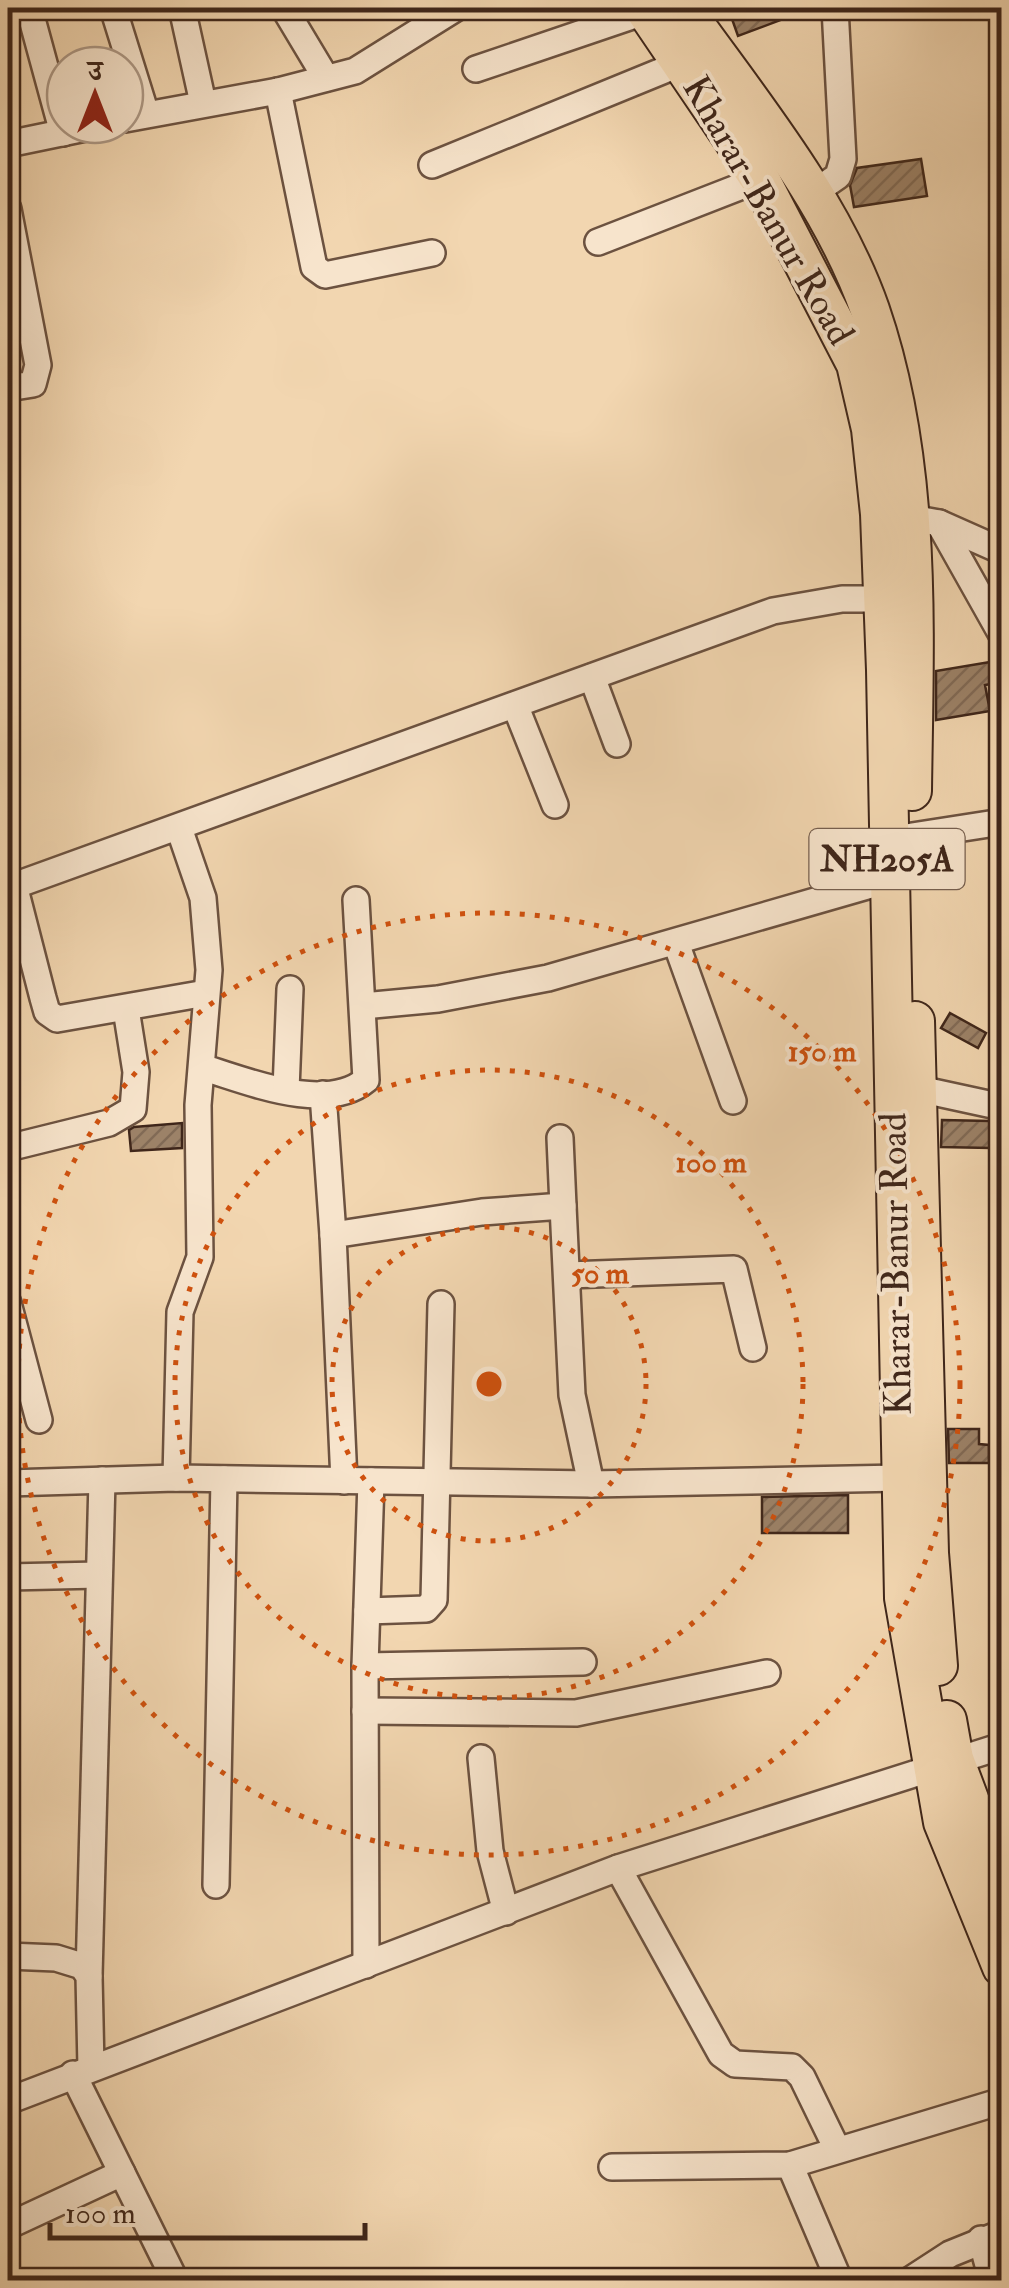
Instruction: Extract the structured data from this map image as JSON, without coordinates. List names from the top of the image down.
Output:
{
  "streets": {
    "highway": ["Kharar-Banur Road", "NH205A"]
  },
  "crossings": [
    ["Kharar-Banur Road", "NH205A"]
  ],
  "scale_bar": "100 m",
  "north": "top",
  "rings": ["150 m", "100 m", "50 m"]
}
